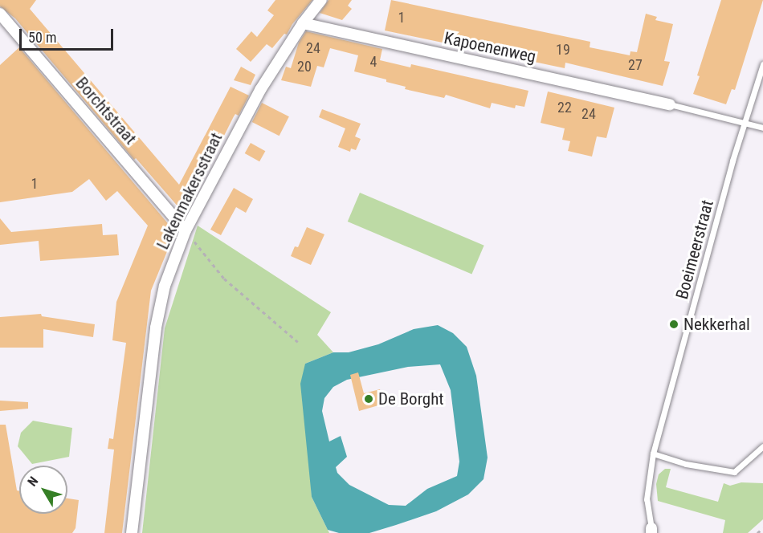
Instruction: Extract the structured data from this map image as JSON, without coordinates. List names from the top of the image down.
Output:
{
  "streets": {
    "street": ["Kapoenenweg", "Borchtstraat", "Lakenmakersstraat"],
    "lane": ["Boeimeerstraat"]
  },
  "crossings": [
    ["Kapoenenweg", "Lakenmakersstraat"],
    ["Borchtstraat", "Lakenmakersstraat"]
  ],
  "places": ["Nekkerhal", "De Borght"],
  "house_numbers": [
    "1",
    "24",
    "19",
    "4",
    "27",
    "20",
    "22",
    "24",
    "1"
  ],
  "scale_bar": "50 m",
  "north": "top left"
}
